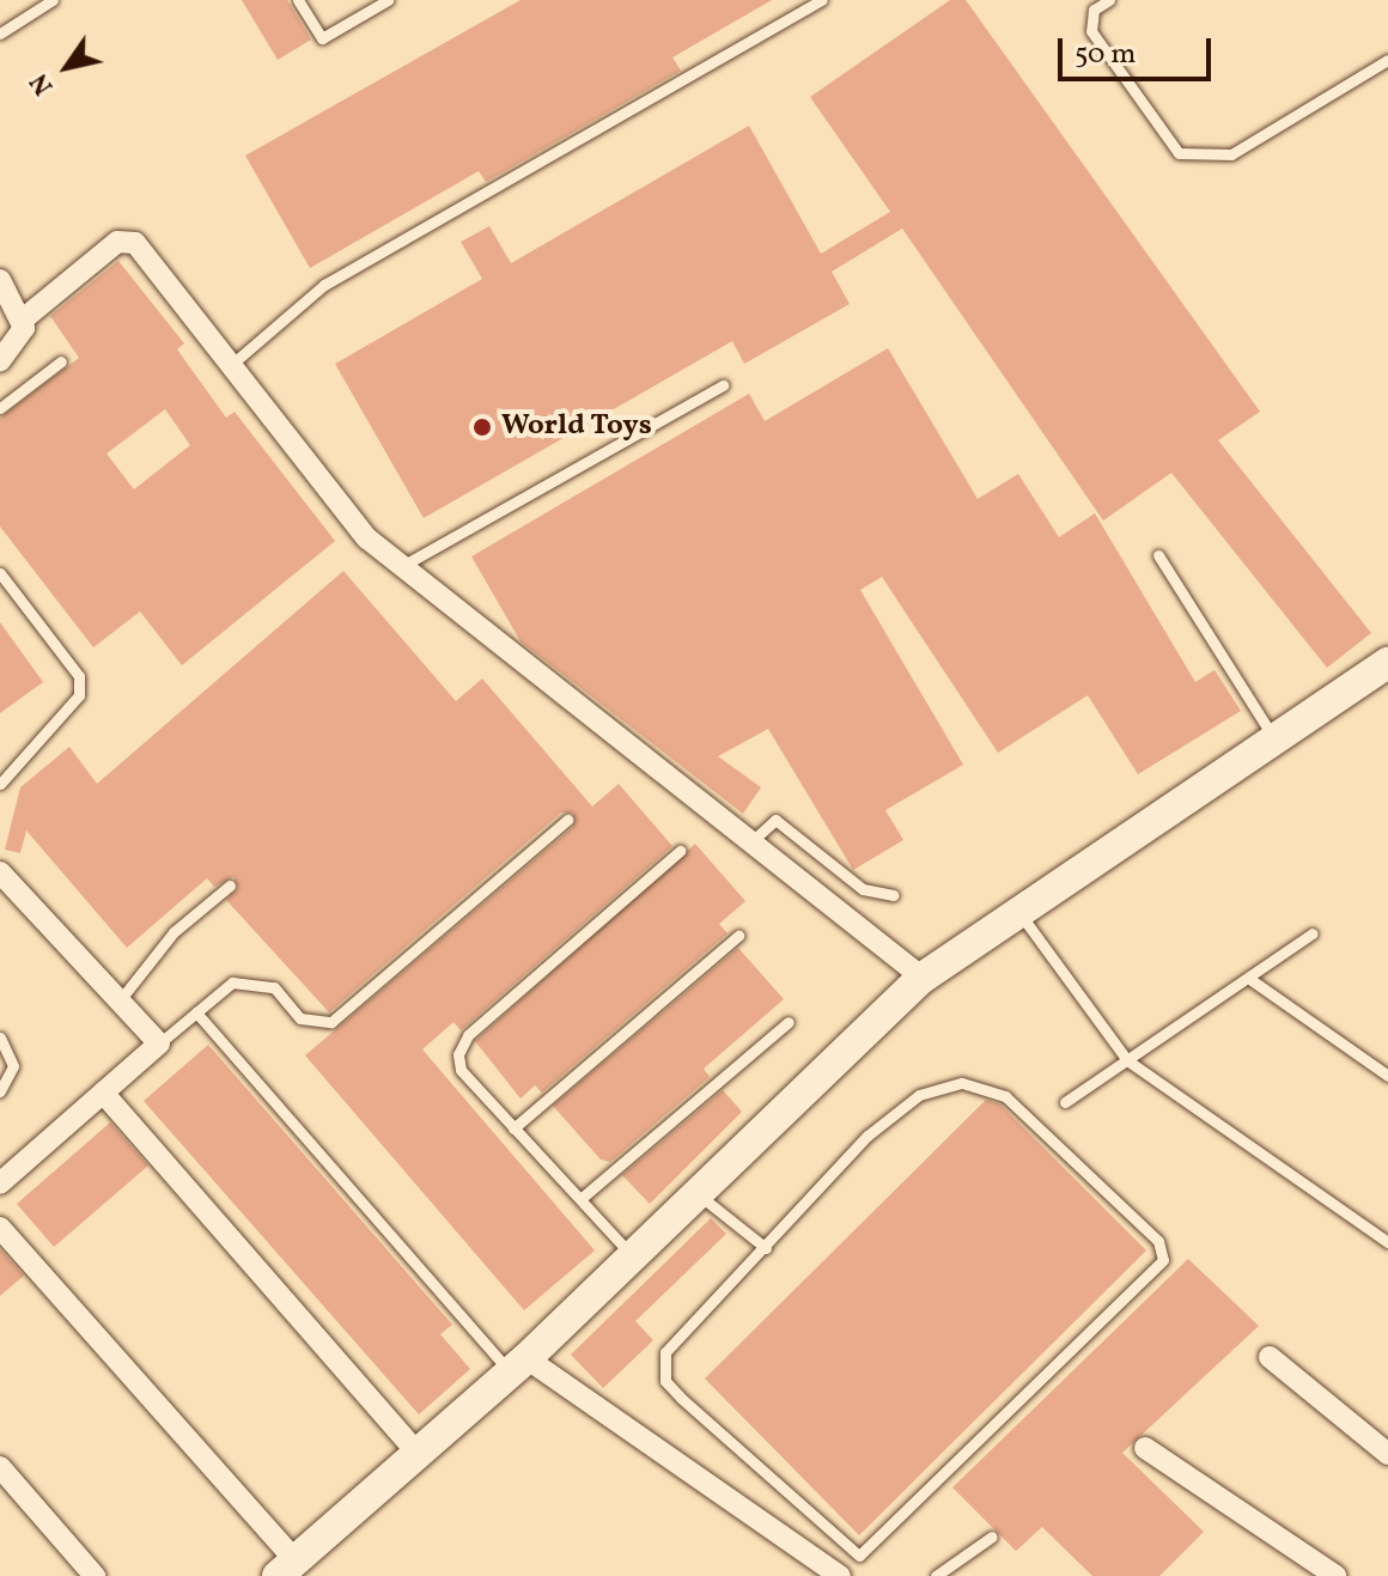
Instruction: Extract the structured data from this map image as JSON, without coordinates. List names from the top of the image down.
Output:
{
  "places": ["World Toys"],
  "scale_bar": "50 m",
  "north": "bottom left"
}
